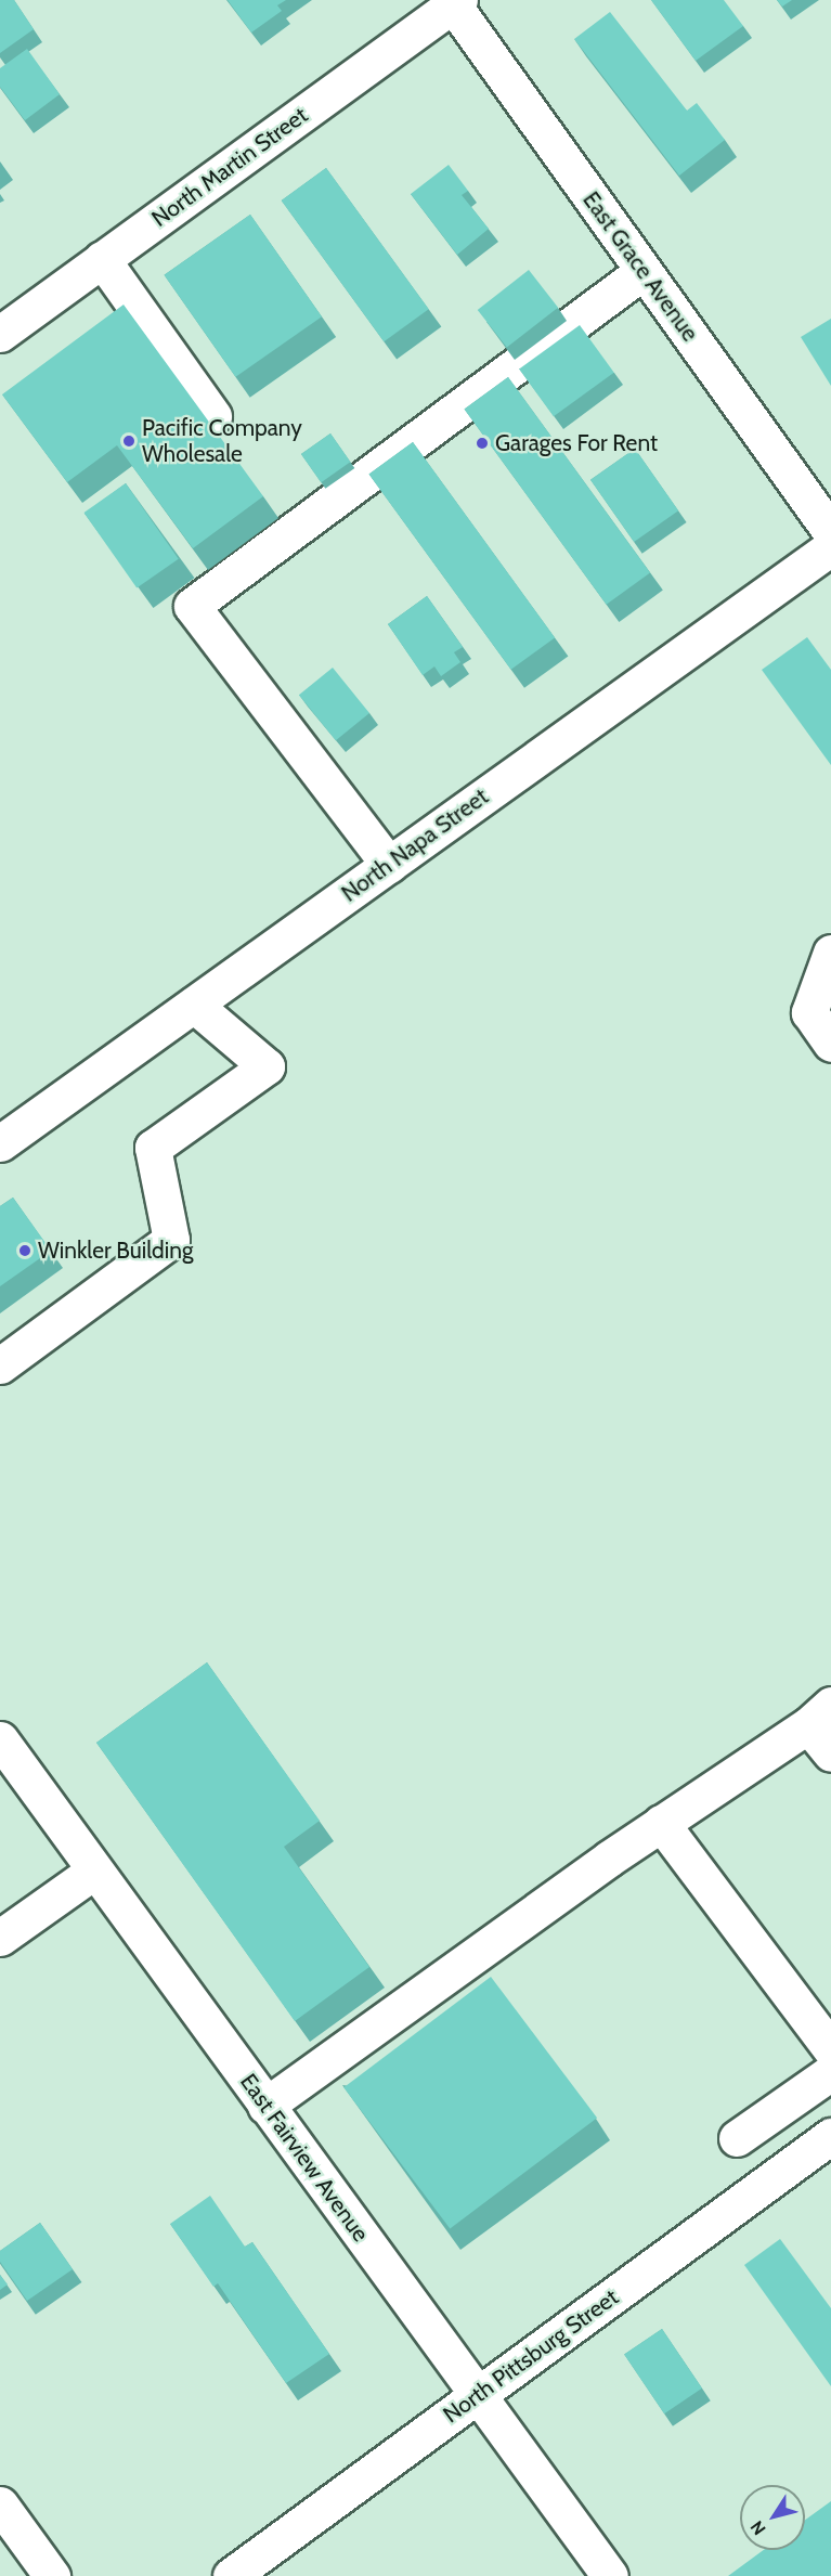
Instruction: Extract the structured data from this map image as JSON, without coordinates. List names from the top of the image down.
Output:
{
  "streets": {
    "street": [
      "North Martin Street",
      "East Grace Avenue",
      "North Napa Street",
      "East Fairview Avenue",
      "North Pittsburg Street"
    ]
  },
  "crossings": [
    ["North Martin Street", "East Grace Avenue"],
    ["East Fairview Avenue", "North Pittsburg Street"]
  ],
  "places": ["Pacific Company Wholesale", "Garages For Rent", "Winkler Building"],
  "north": "bottom left"
}
